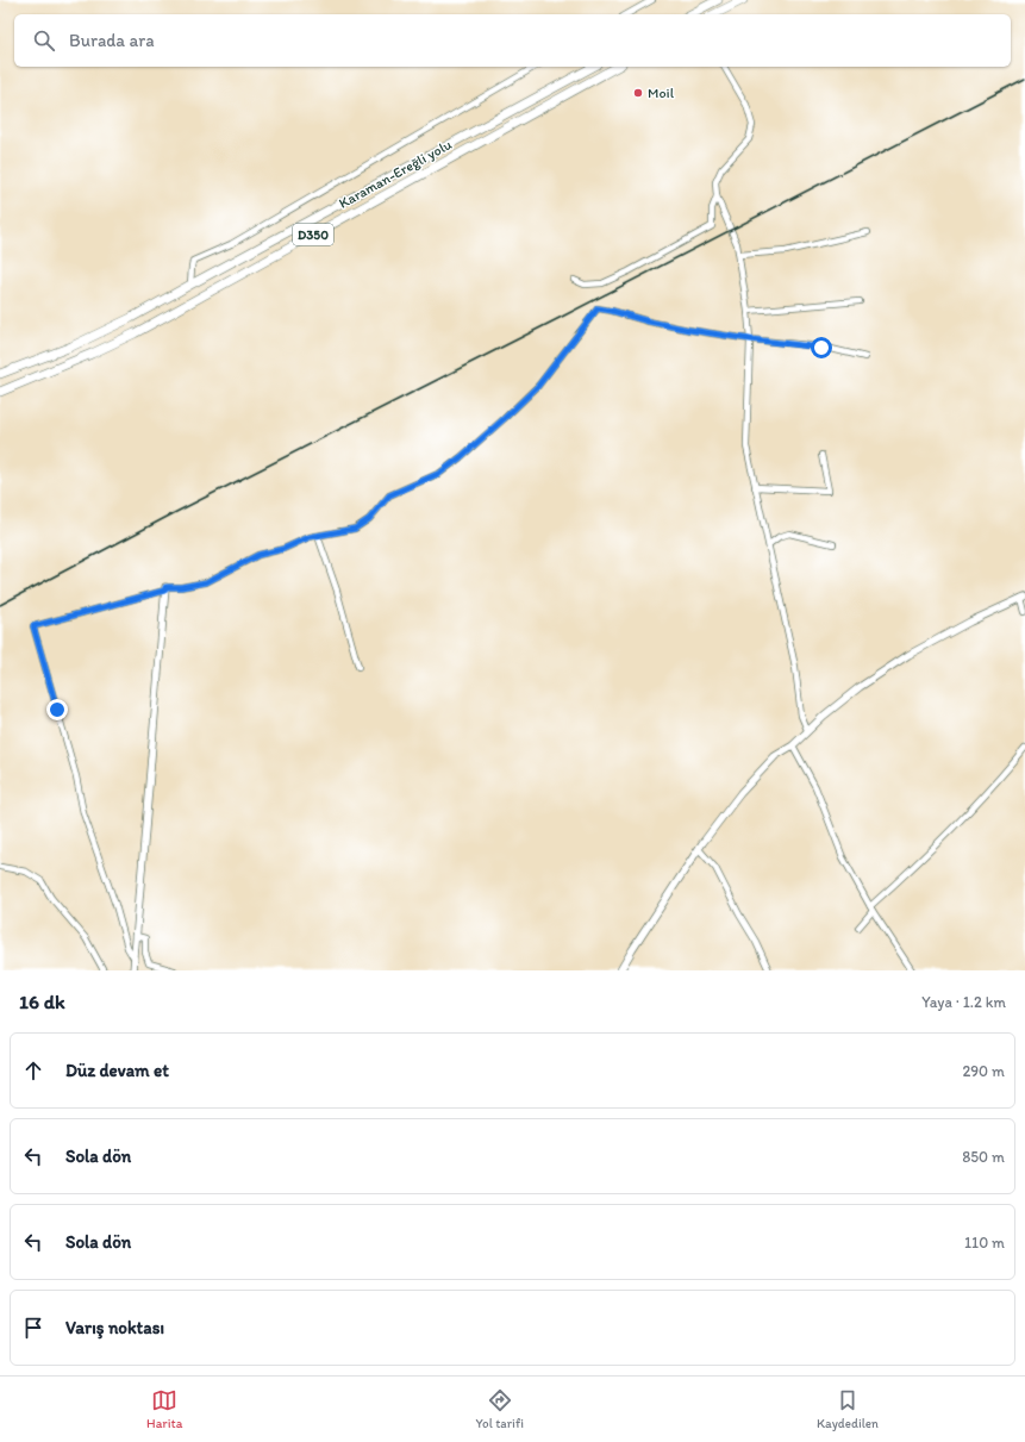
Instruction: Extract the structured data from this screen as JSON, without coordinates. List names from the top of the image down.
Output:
{
  "streets": {
    "highway": ["Karaman-Ereğli yolu", "D350"]
  },
  "places": ["Moil"],
  "page": {
    "search": "Burada ara",
    "heading": ["16 dk", "Yaya · 1.2 km"],
    "list": [
      ["Düz devam et", "290 m"],
      ["Sola dön", "850 m"],
      ["Sola dön", "110 m"],
      "Varış noktası"
    ],
    "nav": ["Harita", "Yol tarifi", "Kaydedilen"]
  }
}
